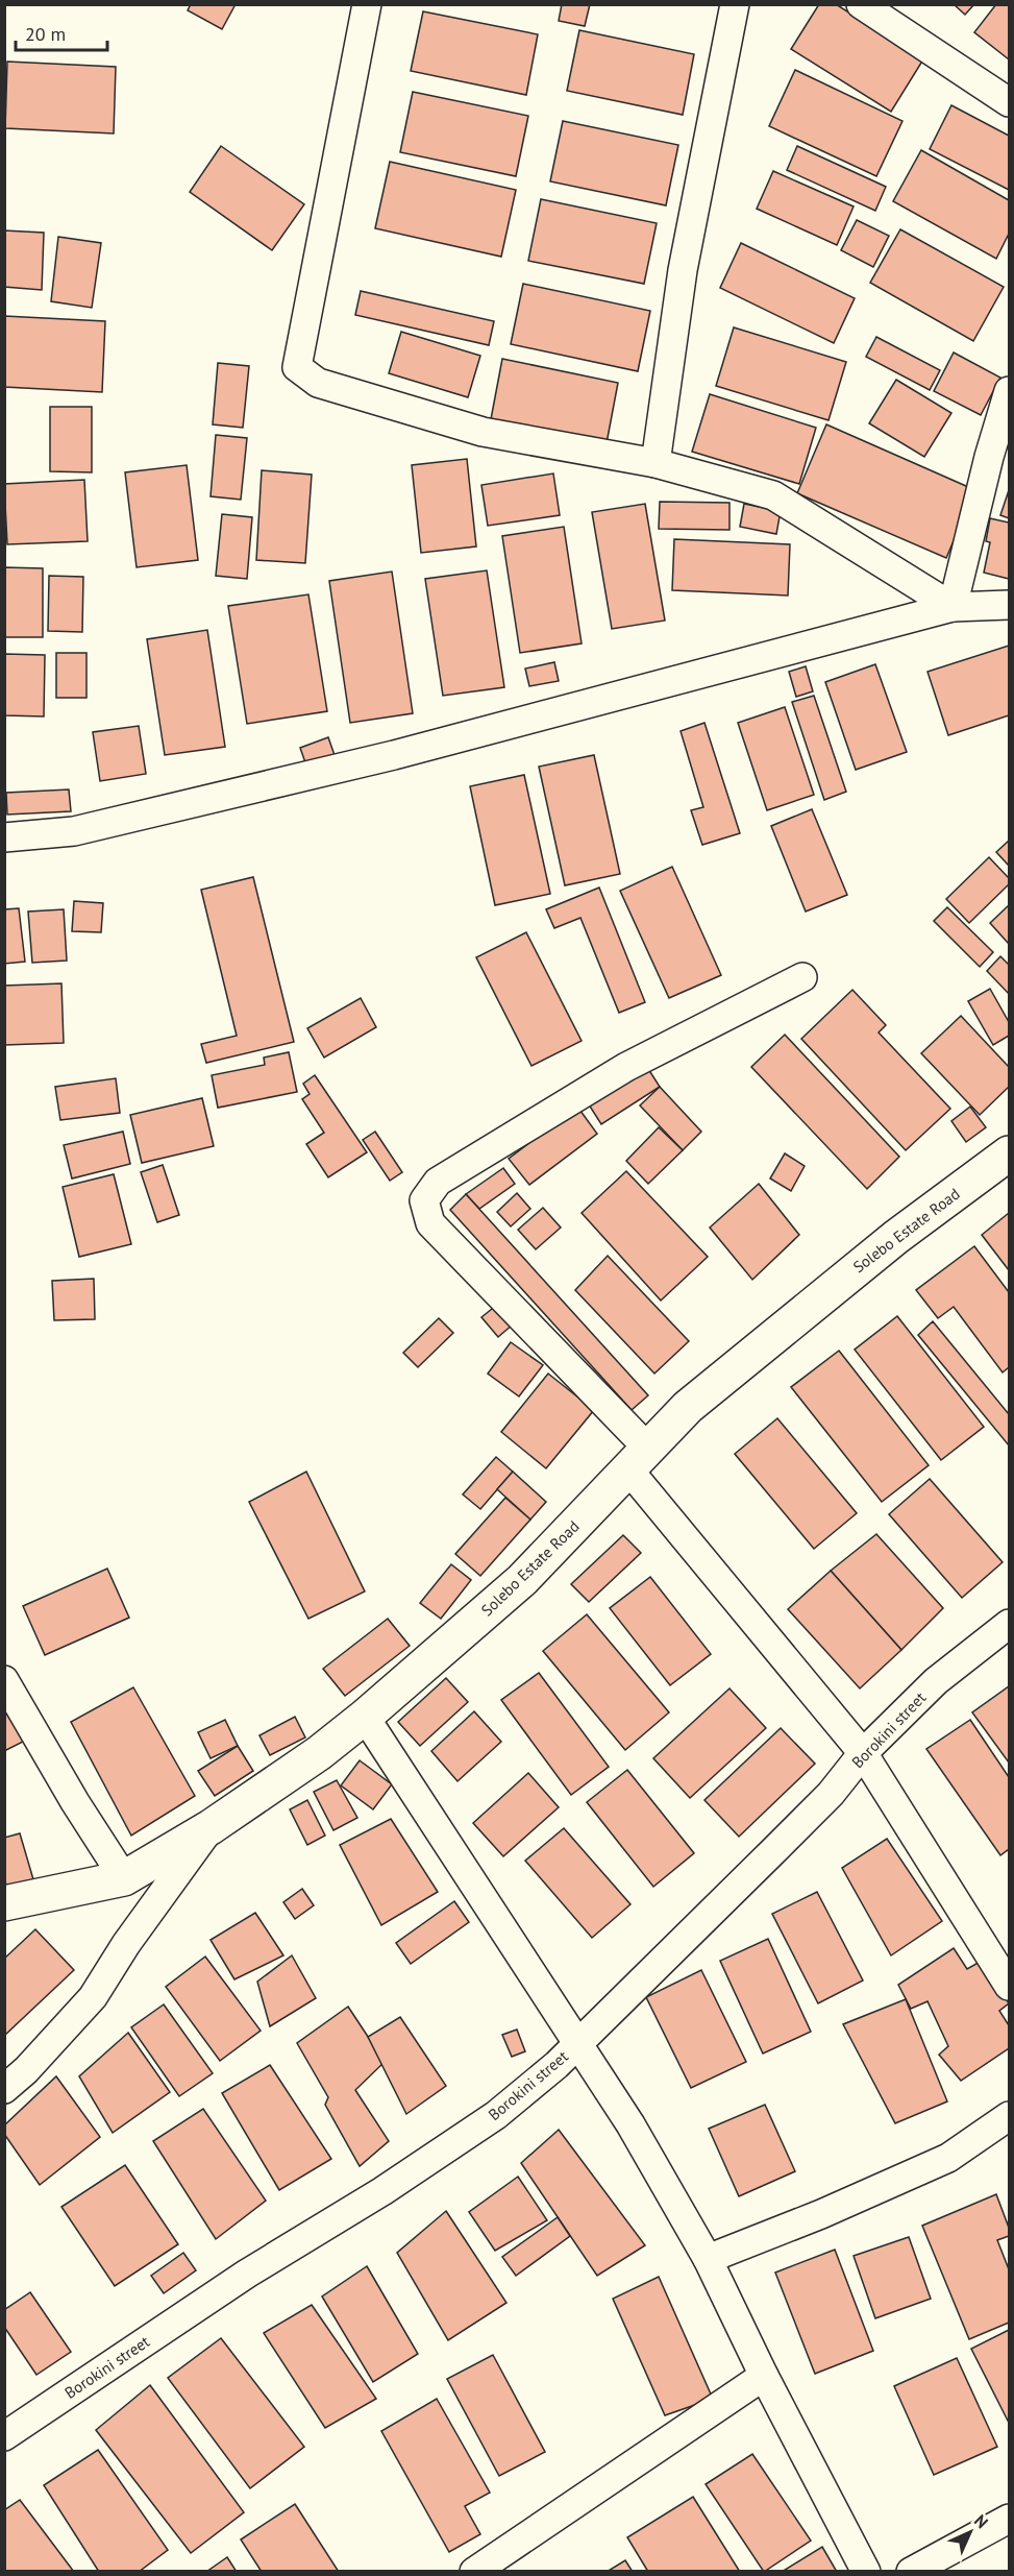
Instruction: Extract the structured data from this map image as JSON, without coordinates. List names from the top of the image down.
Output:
{
  "streets": {
    "street": ["Solebo Estate Road", "Borokini street"]
  },
  "scale_bar": "20 m",
  "north": "top right"
}
